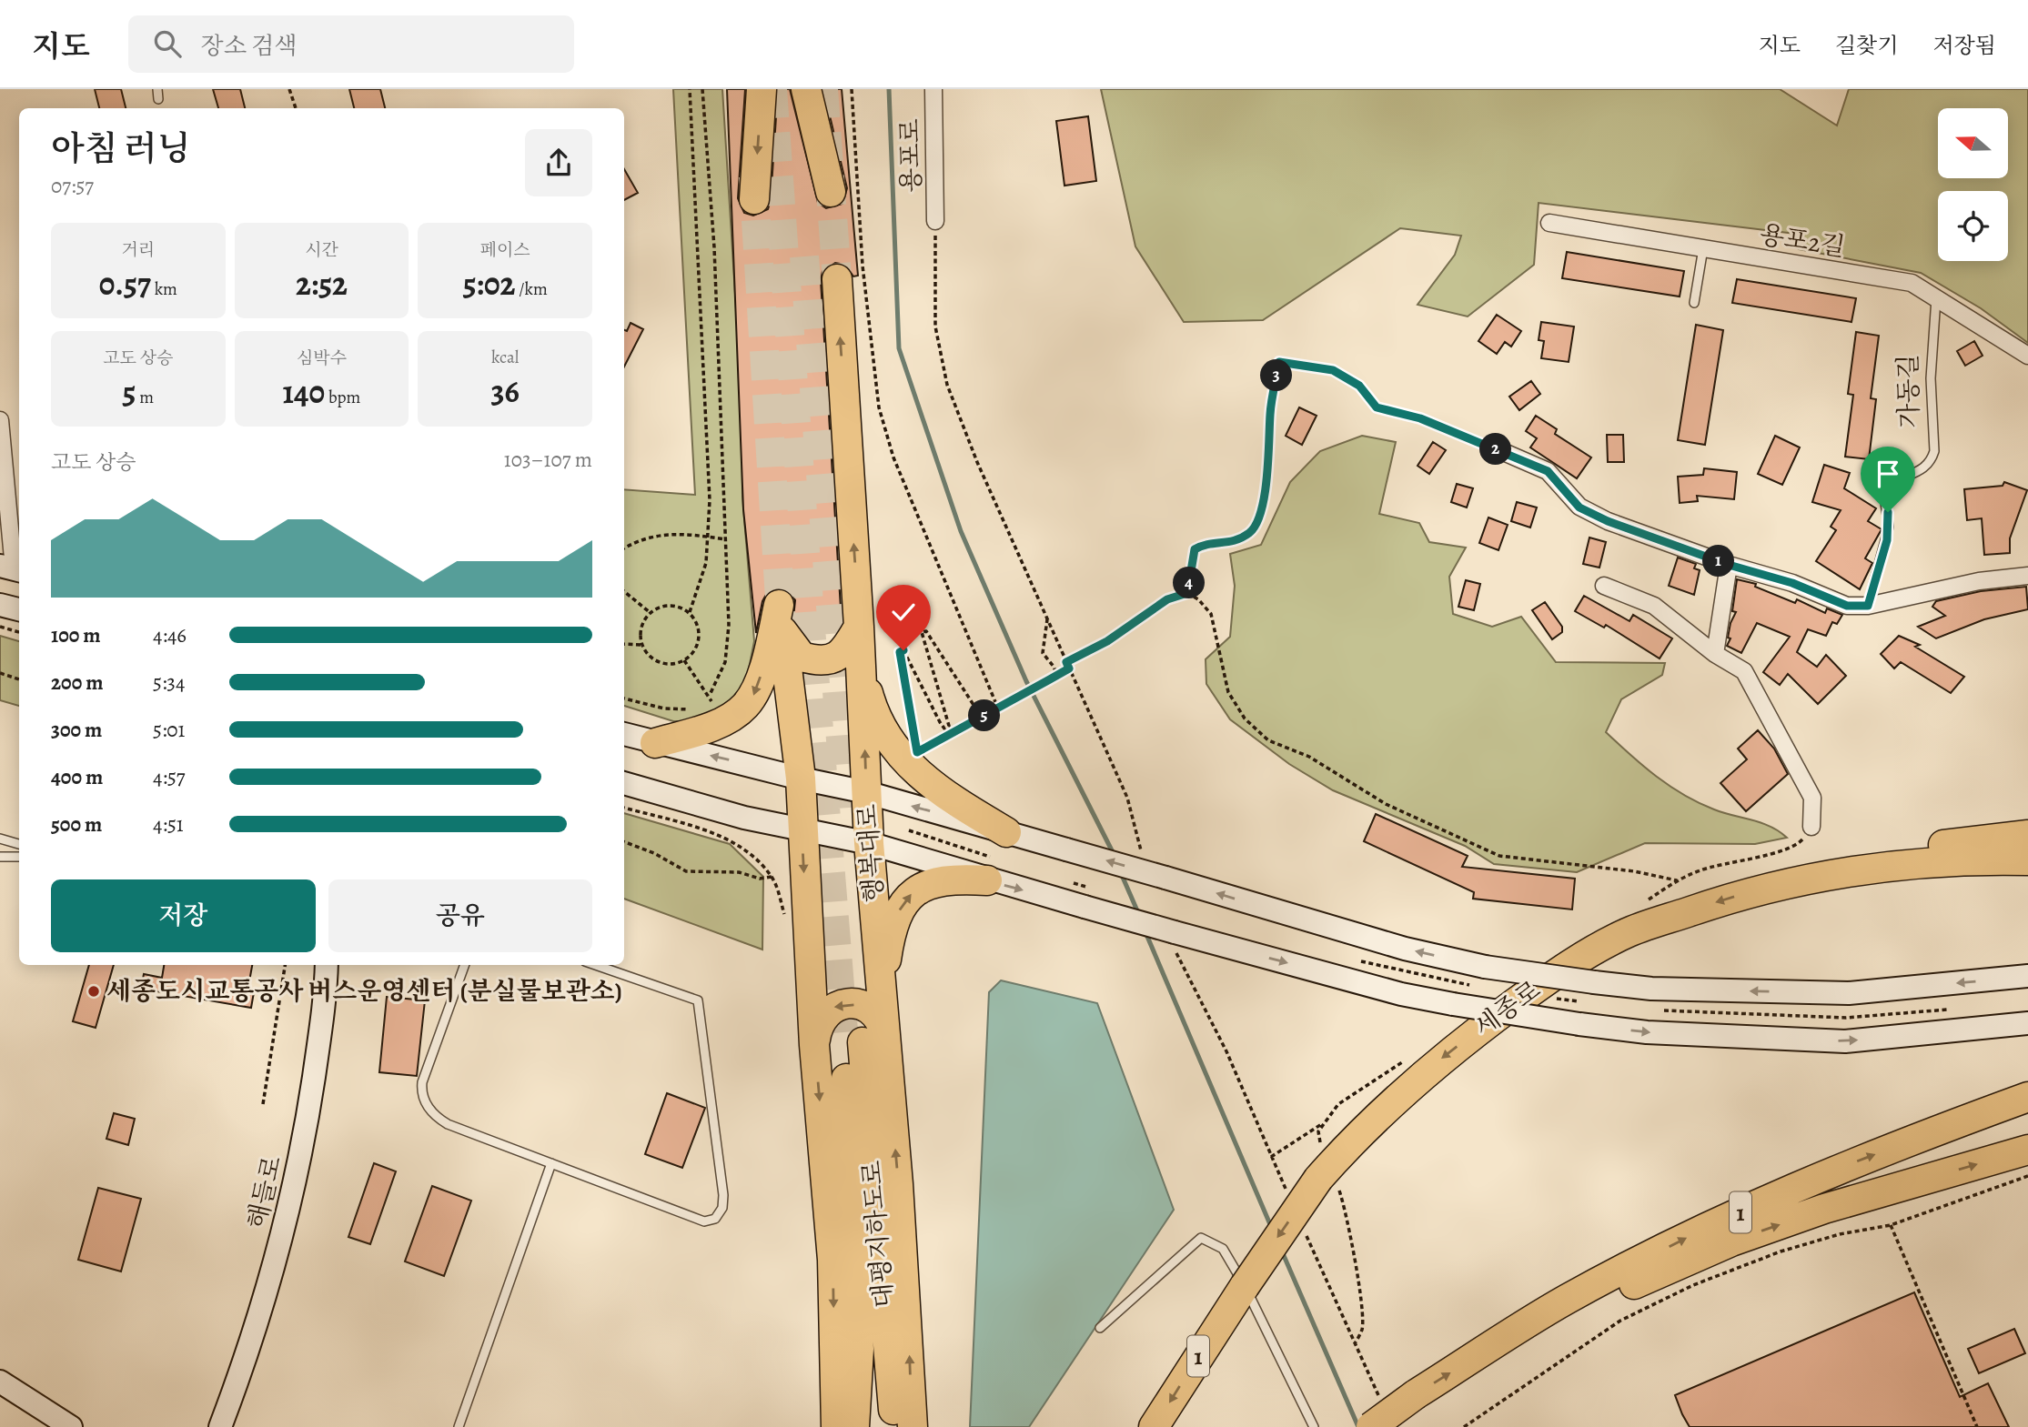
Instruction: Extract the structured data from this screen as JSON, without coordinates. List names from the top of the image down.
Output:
{
  "streets": {
    "highway": [
      "행복대로",
      "세종로",
      "1",
      "대평지하도로"
    ],
    "street": ["용포로", "용포2길", "해들로"],
    "lane": ["가동길"]
  },
  "crossings": [
    ["용포2길", "가동길"],
    ["행복대로", "대평지하도로"]
  ],
  "places": ["세종도시교통공사 버스운영센터 (분실물보관소)"],
  "north": "left",
  "page": {
    "header": "지도",
    "search": "장소 검색",
    "nav": ["지도", "길찾기", "저장됨"],
    "heading": ["아침 러닝", "07:57"],
    "stats": [
      ["거리", "0.57 km"],
      ["시간", "2:52"],
      ["페이스", "5:02 /km"],
      ["고도 상승", "5 m"],
      ["심박수", "140 bpm"],
      ["kcal", "36"]
    ],
    "pins": [
      "3",
      "2",
      "1",
      "4",
      "5"
    ],
    "chart": ["고도 상승", "103–107 m"],
    "list": [
      {
        "name": "100 m",
        "note": "4:46"
      },
      {
        "name": "200 m",
        "note": "5:34"
      },
      {
        "name": "300 m",
        "note": "5:01"
      },
      {
        "name": "400 m",
        "note": "4:57"
      },
      {
        "name": "500 m",
        "note": "4:51"
      }
    ],
    "buttons": ["저장", "공유"]
  }
}
